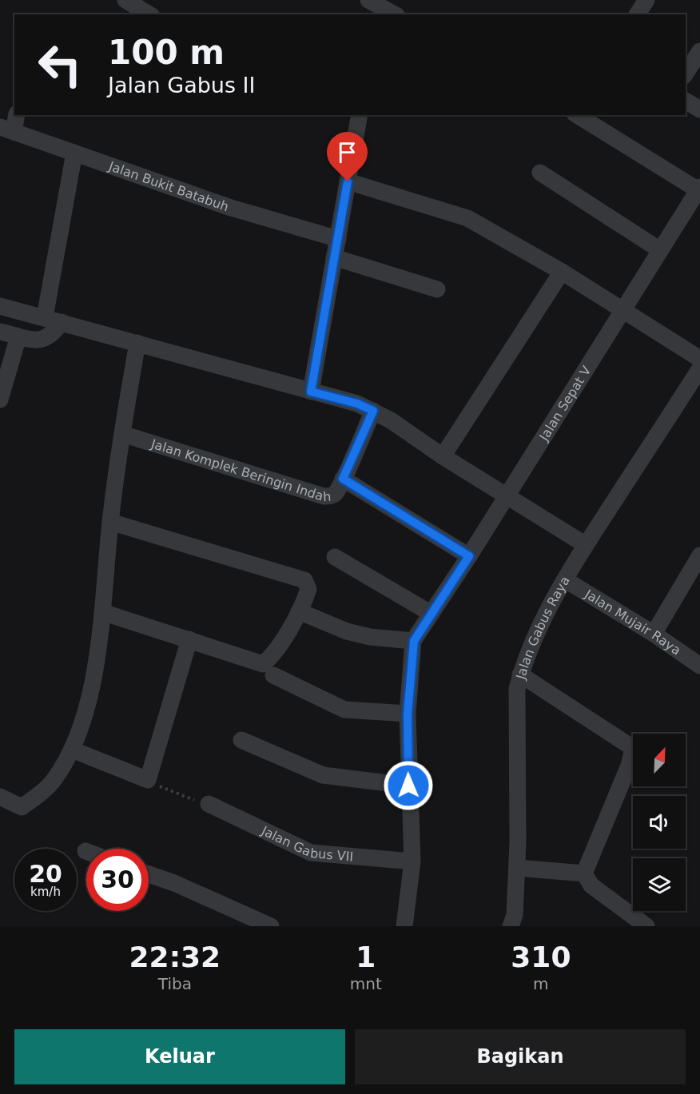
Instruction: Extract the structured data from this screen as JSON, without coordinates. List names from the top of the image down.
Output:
{
  "streets": {
    "street": [
      "Jalan Bukit Batabuh",
      "Jalan Sepat V",
      "Jalan Komplek Beringin Indah",
      "Jalan Mujair Raya",
      "Jalan Gabus Raya",
      "Jalan Gabus VII"
    ]
  },
  "crossings": [
    ["Jalan Mujair Raya", "Jalan Gabus Raya"]
  ],
  "north": "top right",
  "page": {
    "turn": ["100 m", "Jalan Gabus II"],
    "speed": "20 km/h",
    "limit": "30",
    "eta": [
      "22:32",
      "Tiba",
      "1",
      "mnt",
      "310",
      "m"
    ],
    "buttons": ["Keluar", "Bagikan"]
  }
}
